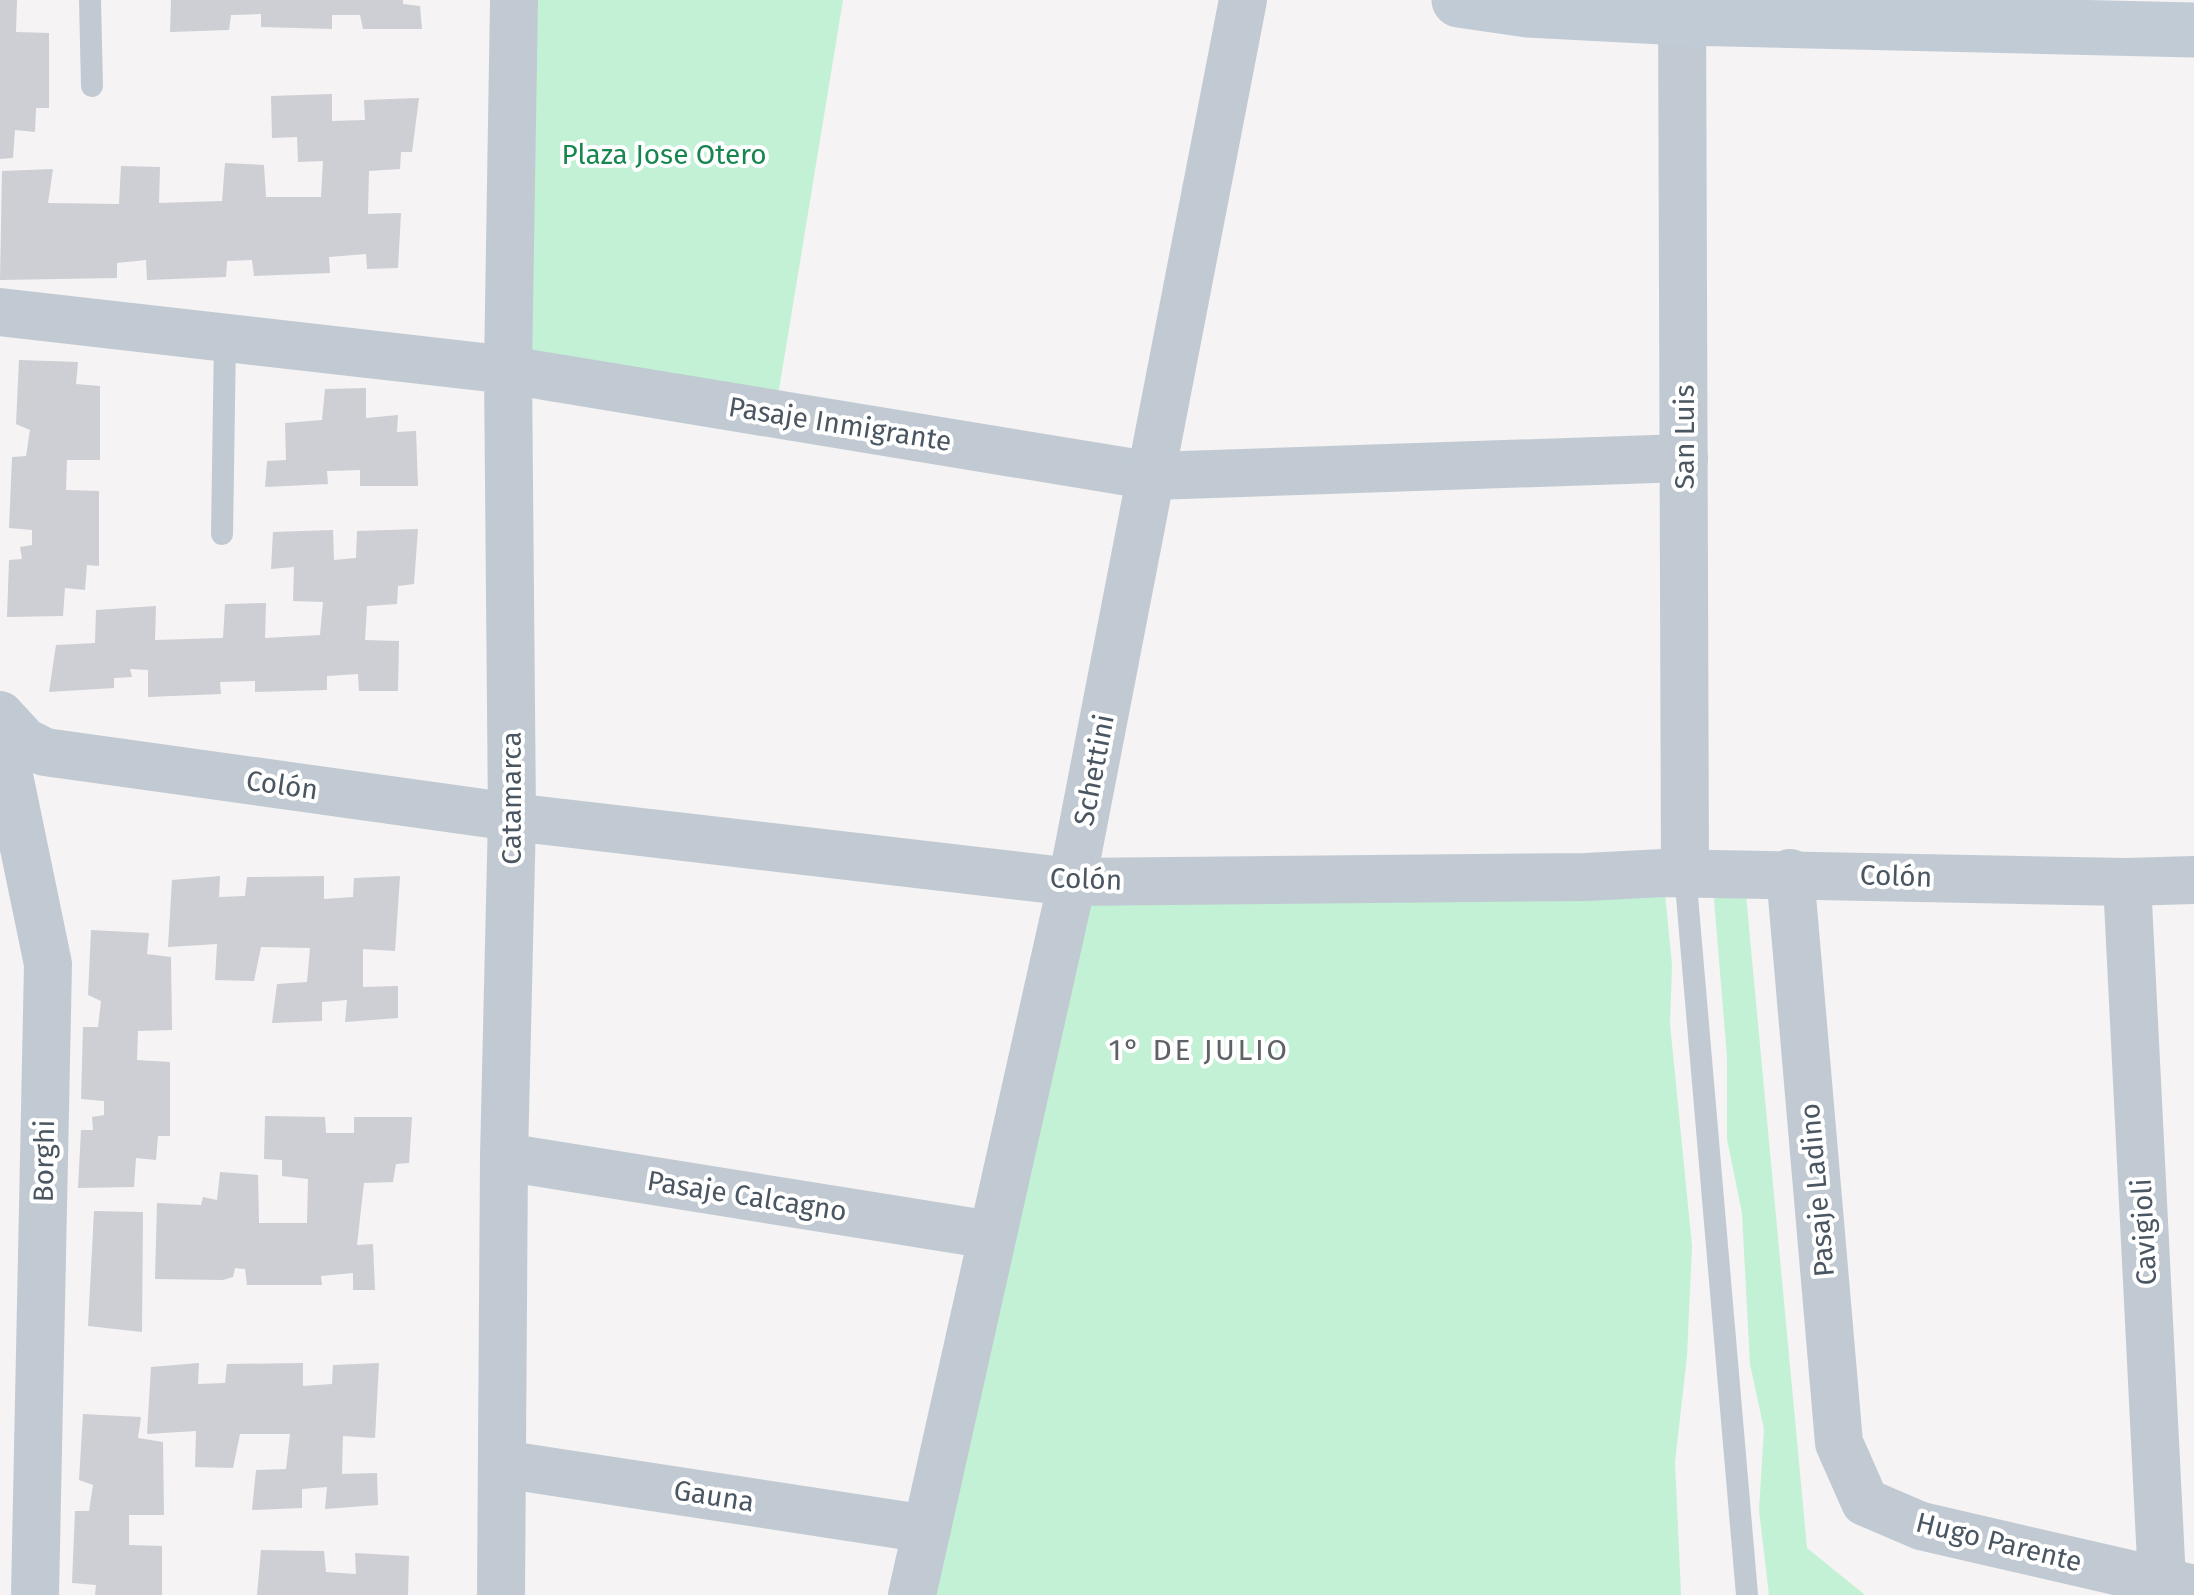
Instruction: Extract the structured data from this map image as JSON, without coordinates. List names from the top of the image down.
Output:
{
  "streets": {
    "street": [
      "Pasaje Inmigrante",
      "San Luis",
      "Schettini",
      "Colón",
      "Catamarca",
      "Borghi",
      "Pasaje Ladino",
      "Pasaje Calcagno",
      "Cavigioli",
      "Gauna",
      "Hugo Parente"
    ]
  },
  "crossings": [
    ["Pasaje Inmigrante", "San Luis"],
    ["Pasaje Inmigrante", "Schettini"],
    ["Pasaje Inmigrante", "Catamarca"],
    ["San Luis", "Colón"],
    ["Schettini", "Colón"],
    ["Schettini", "Pasaje Calcagno"],
    ["Schettini", "Gauna"],
    ["Colón", "Catamarca"],
    ["Colón", "Pasaje Ladino"],
    ["Colón", "Cavigioli"],
    ["Catamarca", "Pasaje Calcagno"],
    ["Catamarca", "Gauna"],
    ["Pasaje Ladino", "Hugo Parente"],
    ["Cavigioli", "Hugo Parente"]
  ],
  "districts": ["1° DE JULIO"],
  "parks": ["Plaza Jose Otero"]
}
